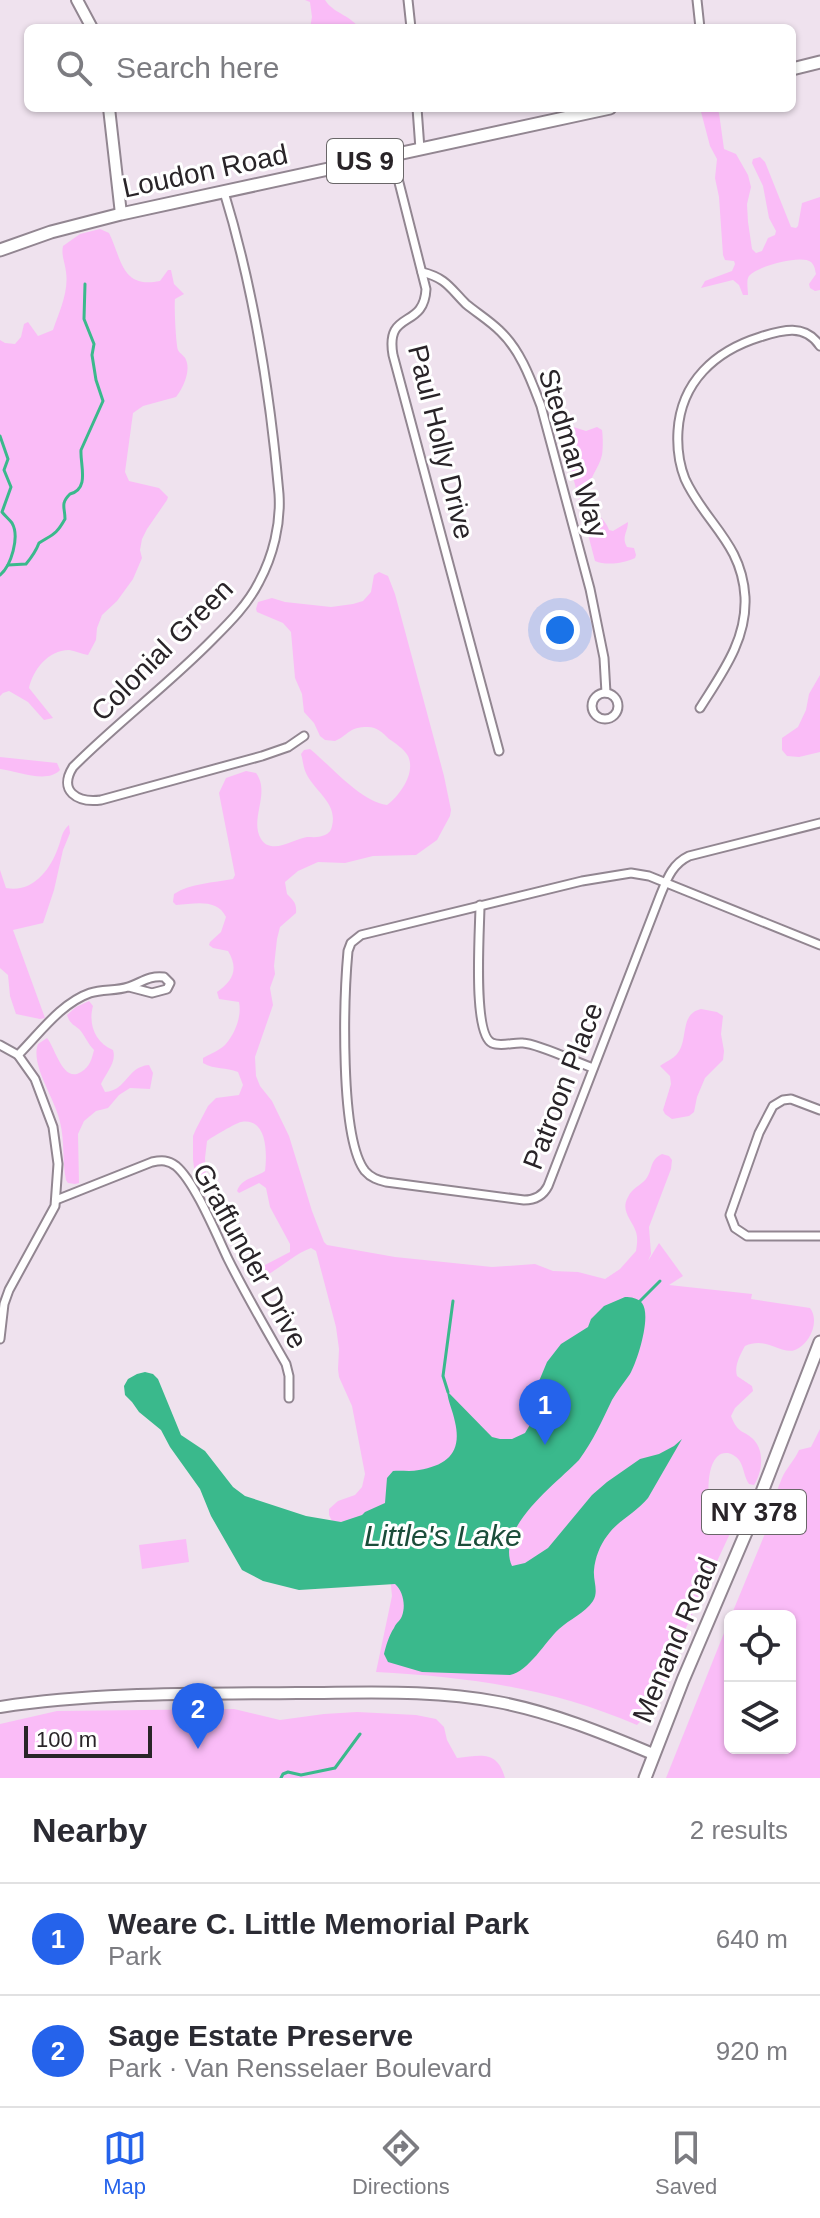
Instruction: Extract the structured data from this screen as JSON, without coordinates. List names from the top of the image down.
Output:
{
  "streets": {
    "main road": [
      "US 9",
      "Loudon Road",
      "NY 378",
      "Menand Road"
    ],
    "street": [
      "Paul Holly Drive",
      "Stedman Way",
      "Colonial Green",
      "Patroon Place",
      "Graffunder Drive"
    ]
  },
  "crossings": [
    ["Loudon Road", "Paul Holly Drive"],
    ["Loudon Road", "Colonial Green"],
    ["Paul Holly Drive", "Stedman Way"]
  ],
  "water": ["Little's Lake"],
  "scale_bar": "100 m",
  "page": {
    "search": "Search here",
    "pins": ["1", "2"],
    "scale": "100 m",
    "heading": ["Nearby", "2 results"],
    "list": [
      {
        "mark": "1",
        "name": "Weare C. Little Memorial Park",
        "note": "Park",
        "value": "640 m"
      },
      {
        "mark": "2",
        "name": "Sage Estate Preserve",
        "note": "Park · Van Rensselaer Boulevard",
        "value": "920 m"
      }
    ],
    "nav": ["Map", "Directions", "Saved"]
  }
}
